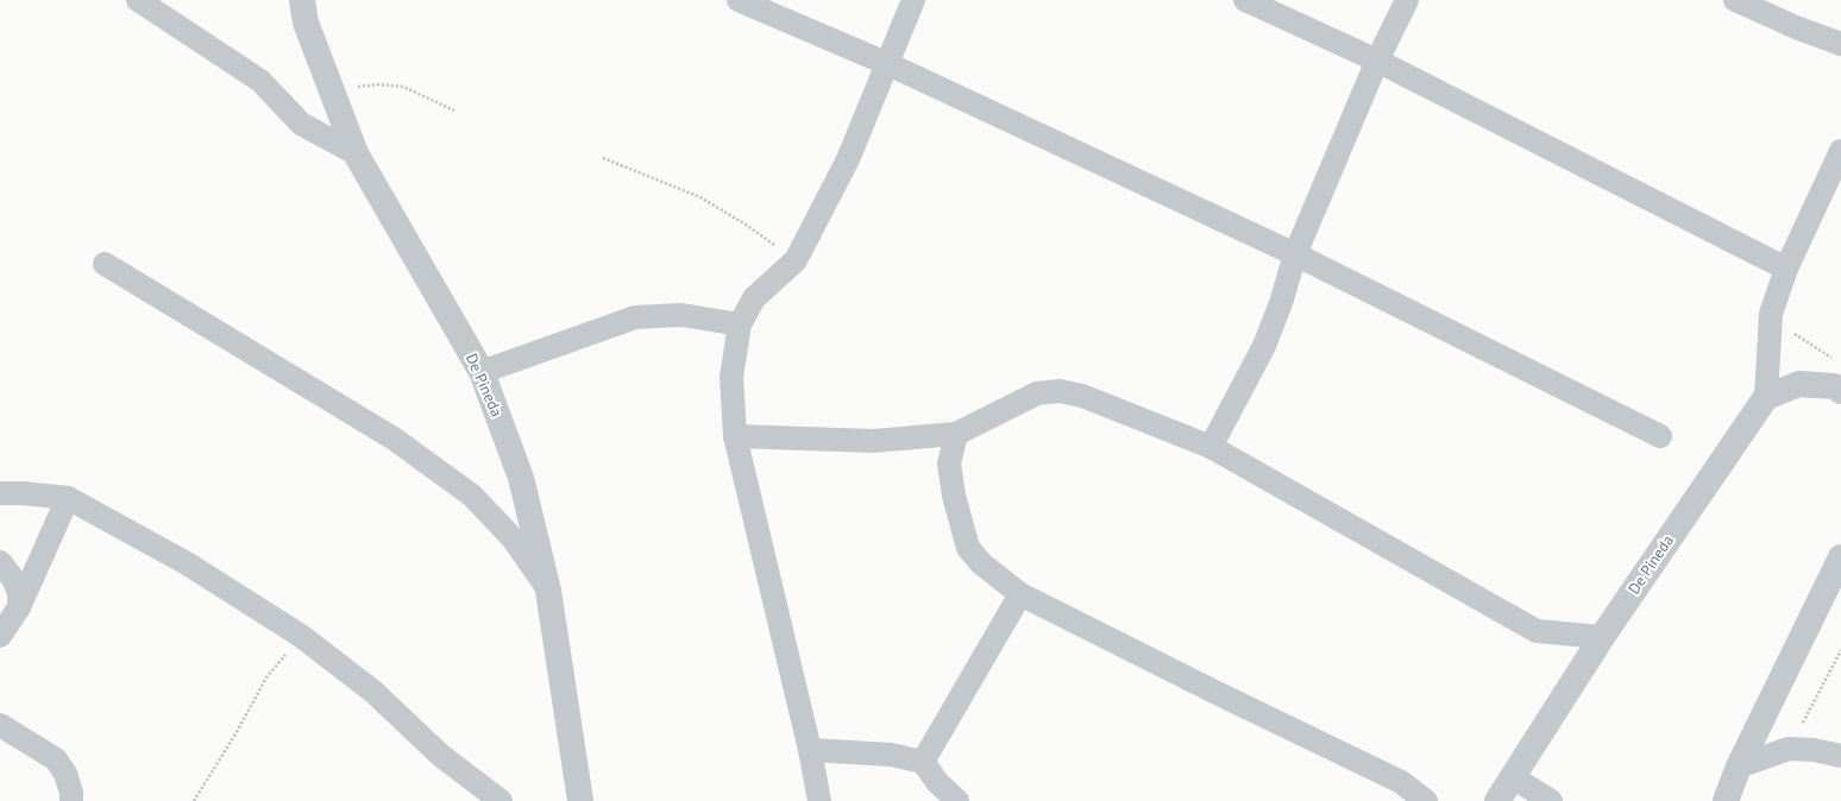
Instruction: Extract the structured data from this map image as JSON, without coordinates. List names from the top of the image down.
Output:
{
  "streets": {
    "street": ["De Pineda"]
  }
}
